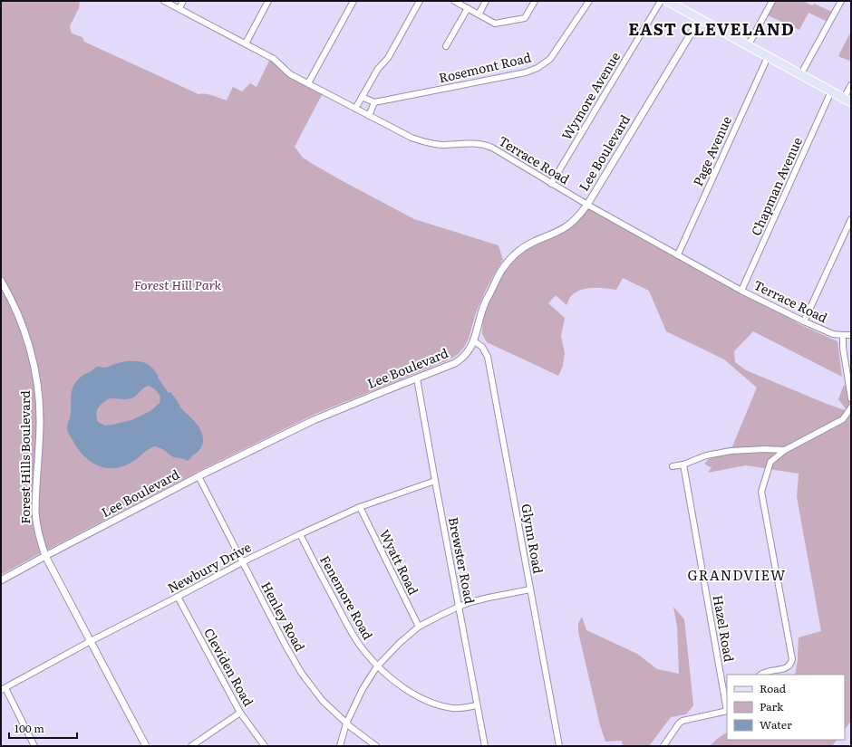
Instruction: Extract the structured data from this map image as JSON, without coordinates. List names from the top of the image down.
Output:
{
  "streets": {
    "street": [
      "Rosemont Road",
      "Wymore Avenue",
      "Page Avenue",
      "Lee Boulevard",
      "Terrace Road",
      "Chapman Avenue",
      "Forest Hills Boulevard",
      "Glynn Road",
      "Brewster Road",
      "Wyatt Road",
      "Newbury Drive",
      "Fenemore Road",
      "Henley Road",
      "Hazel Road",
      "Cleviden Road"
    ]
  },
  "crossings": [
    ["Wymore Avenue", "Terrace Road"],
    ["Page Avenue", "Terrace Road"],
    ["Lee Boulevard", "Terrace Road"],
    ["Lee Boulevard", "Forest Hills Boulevard"],
    ["Lee Boulevard", "Glynn Road"],
    ["Lee Boulevard", "Brewster Road"],
    ["Lee Boulevard", "Henley Road"],
    ["Terrace Road", "Chapman Avenue"],
    ["Forest Hills Boulevard", "Newbury Drive"],
    ["Brewster Road", "Newbury Drive"],
    ["Brewster Road", "Fenemore Road"],
    ["Wyatt Road", "Newbury Drive"],
    ["Newbury Drive", "Fenemore Road"],
    ["Newbury Drive", "Henley Road"],
    ["Newbury Drive", "Cleviden Road"]
  ],
  "districts": ["EAST CLEVELAND", "GRANDVIEW"],
  "parks": ["Forest Hill Park"],
  "legend": ["Road", "Park", "Water"],
  "scale_bar": "100 m"
}
